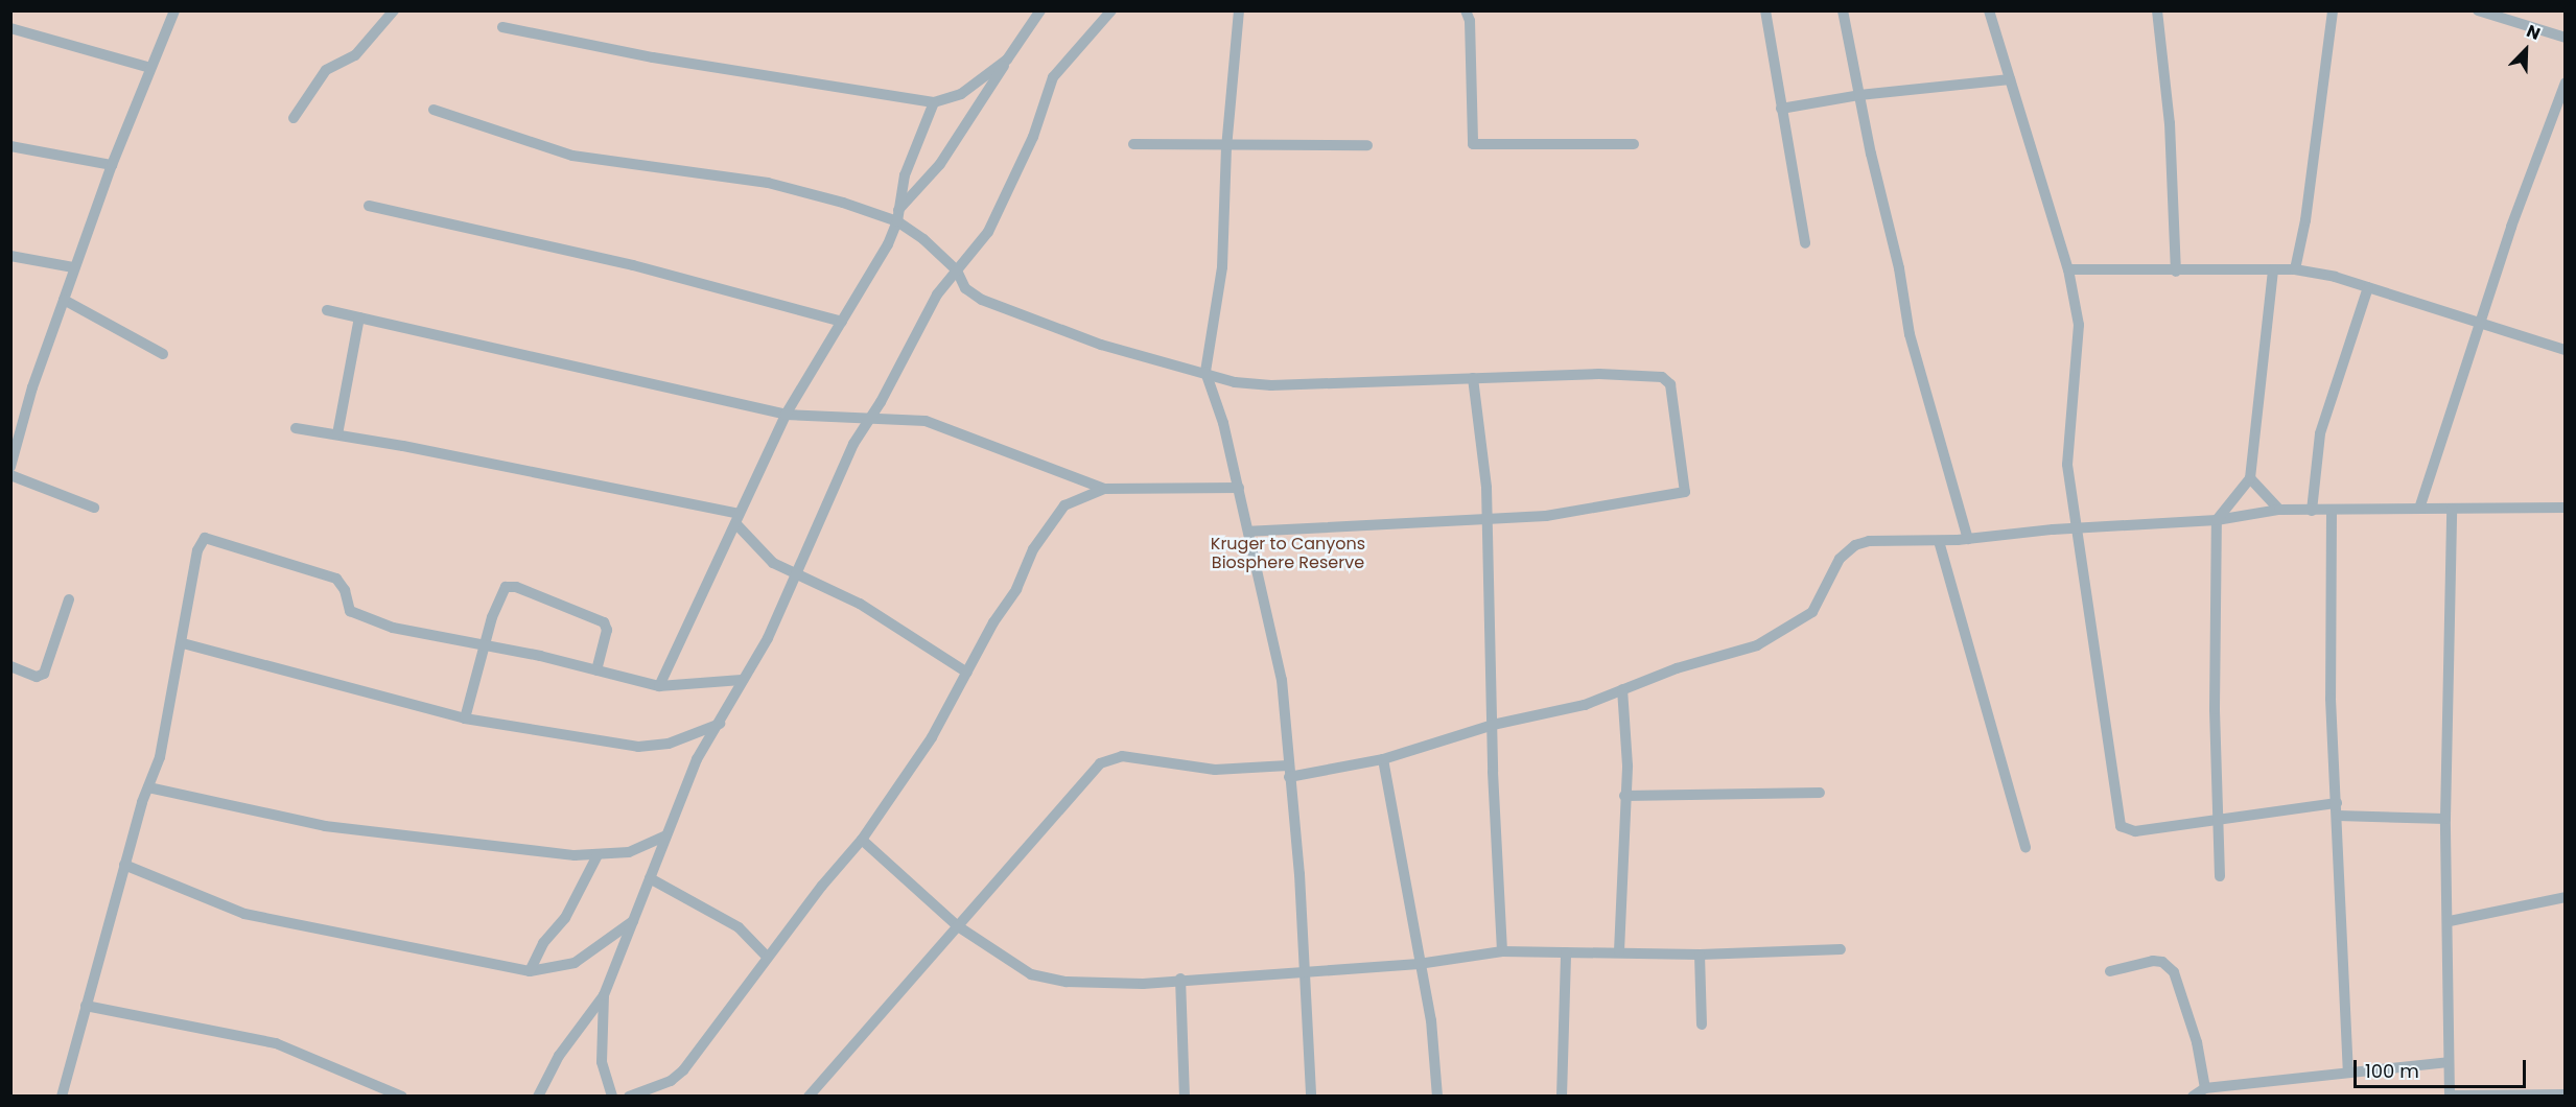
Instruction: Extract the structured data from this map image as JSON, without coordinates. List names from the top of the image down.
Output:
{
  "parks": ["Kruger to Canyons Biosphere Reserve"],
  "scale_bar": "100 m",
  "north": "top right"
}
